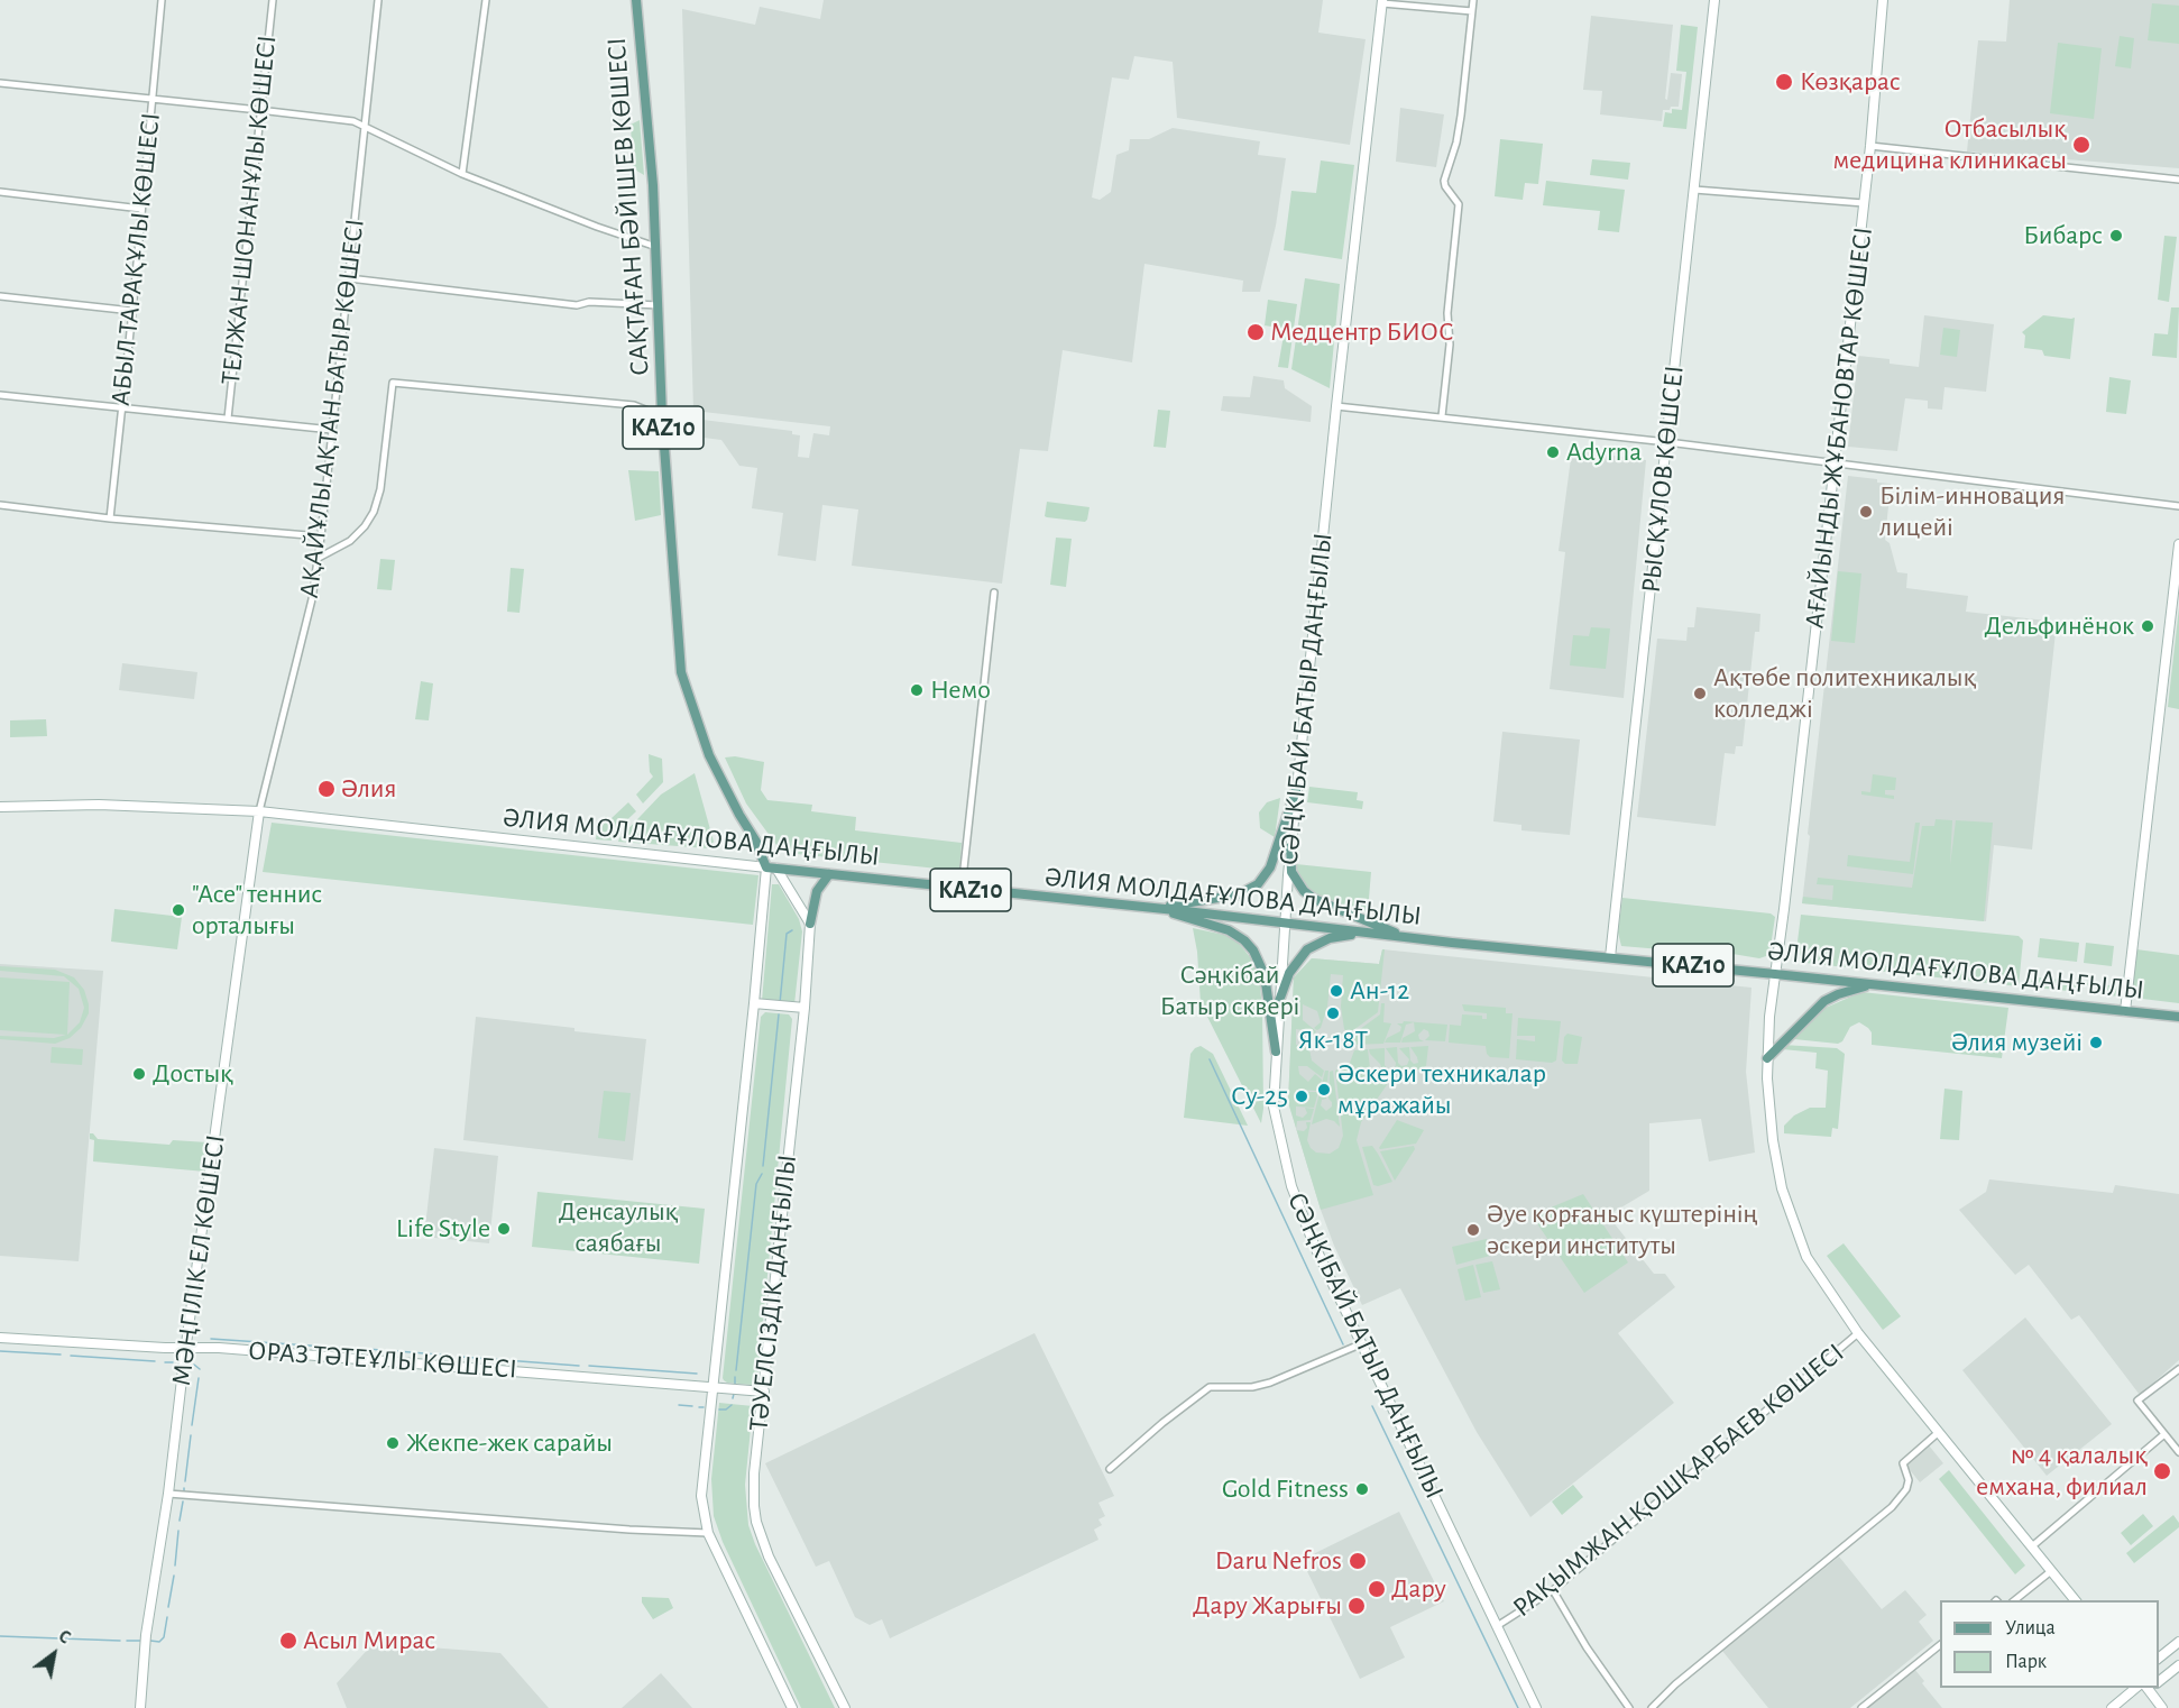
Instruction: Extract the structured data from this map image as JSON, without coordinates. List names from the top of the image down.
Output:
{
  "streets": {
    "main road": ["САҚТАҒАН БӘЙІШЕВ КӨШЕСІ", "KAZ10", "ӘЛИЯ МОЛДАҒҰЛОВА ДАҢҒЫЛЫ"],
    "street": [
      "ТЕЛЖАН ШОНАНҰЛЫ КӨШЕСІ",
      "АБЫЛ ТАРАҚҰЛЫ КӨШЕСІ",
      "АҚАЙҰЛЫ АҚТАН БАТЫР КӨШЕСІ",
      "АҒАЙЫНДЫ ЖҰБАНОВТАР КӨШЕСІ",
      "РЫСҚҰЛОВ КӨШСЕІ",
      "СӘҢКІБАЙ БАТЫР ДАҢҒЫЛЫ",
      "МӘҢГІЛІК ЕЛ КӨШЕСІ",
      "ТӘУЕЛСІЗДІК ДАҢҒЫЛЫ",
      "ОРАЗ ТӘТЕҰЛЫ КӨШЕСІ",
      "РАҚЫМЖАН ҚОШҚАРБАЕВ КӨШЕСІ"
    ]
  },
  "crossings": [
    ["САҚТАҒАН БӘЙІШЕВ КӨШЕСІ", "ӘЛИЯ МОЛДАҒҰЛОВА ДАҢҒЫЛЫ"],
    ["САҚТАҒАН БӘЙІШЕВ КӨШЕСІ", "ТӘУЕЛСІЗДІК ДАҢҒЫЛЫ"],
    ["АҚАЙҰЛЫ АҚТАН БАТЫР КӨШЕСІ", "ӘЛИЯ МОЛДАҒҰЛОВА ДАҢҒЫЛЫ"],
    ["АҚАЙҰЛЫ АҚТАН БАТЫР КӨШЕСІ", "МӘҢГІЛІК ЕЛ КӨШЕСІ"],
    ["АҒАЙЫНДЫ ЖҰБАНОВТАР КӨШЕСІ", "ӘЛИЯ МОЛДАҒҰЛОВА ДАҢҒЫЛЫ"],
    ["АҒАЙЫНДЫ ЖҰБАНОВТАР КӨШЕСІ", "РАҚЫМЖАН ҚОШҚАРБАЕВ КӨШЕСІ"],
    ["РЫСҚҰЛОВ КӨШСЕІ", "ӘЛИЯ МОЛДАҒҰЛОВА ДАҢҒЫЛЫ"],
    ["СӘҢКІБАЙ БАТЫР ДАҢҒЫЛЫ", "ӘЛИЯ МОЛДАҒҰЛОВА ДАҢҒЫЛЫ"],
    ["СӘҢКІБАЙ БАТЫР ДАҢҒЫЛЫ", "РАҚЫМЖАН ҚОШҚАРБАЕВ КӨШЕСІ"],
    ["ӘЛИЯ МОЛДАҒҰЛОВА ДАҢҒЫЛЫ", "МӘҢГІЛІК ЕЛ КӨШЕСІ"],
    ["ӘЛИЯ МОЛДАҒҰЛОВА ДАҢҒЫЛЫ", "ТӘУЕЛСІЗДІК ДАҢҒЫЛЫ"],
    ["МӘҢГІЛІК ЕЛ КӨШЕСІ", "ОРАЗ ТӘТЕҰЛЫ КӨШЕСІ"],
    ["ТӘУЕЛСІЗДІК ДАҢҒЫЛЫ", "ОРАЗ ТӘТЕҰЛЫ КӨШЕСІ"]
  ],
  "parks": ["Сәңкібай Батыр сквері", "Денсаулық саябағы"],
  "places": [
    "Көзқарас",
    "Отбасылық медицина клиникасы",
    "Бибарс",
    "Медцентр БИОС",
    "Adyrna",
    "Білім-инновация лицейі",
    "Дельфинёнок",
    "Немо",
    "Ақтөбе политехникалық колледжі",
    "Әлия",
    "\"Ace\" теннис орталығы",
    "Ан-12",
    "Як-18Т",
    "Әлия музейі",
    "Достық",
    "Әскери техникалар мұражайы",
    "Су-25",
    "Life Style",
    "Әуе қорғаныс күштерінің әскери институты",
    "Жекпе-жек сарайы",
    "№ 4 қалалық емхана, филиал",
    "Gold Fitness",
    "Daru Nefros",
    "Дару",
    "Дару Жарығы",
    "Асыл Мирас"
  ],
  "legend": ["Улица", "Парк"],
  "north": "top right"
}
